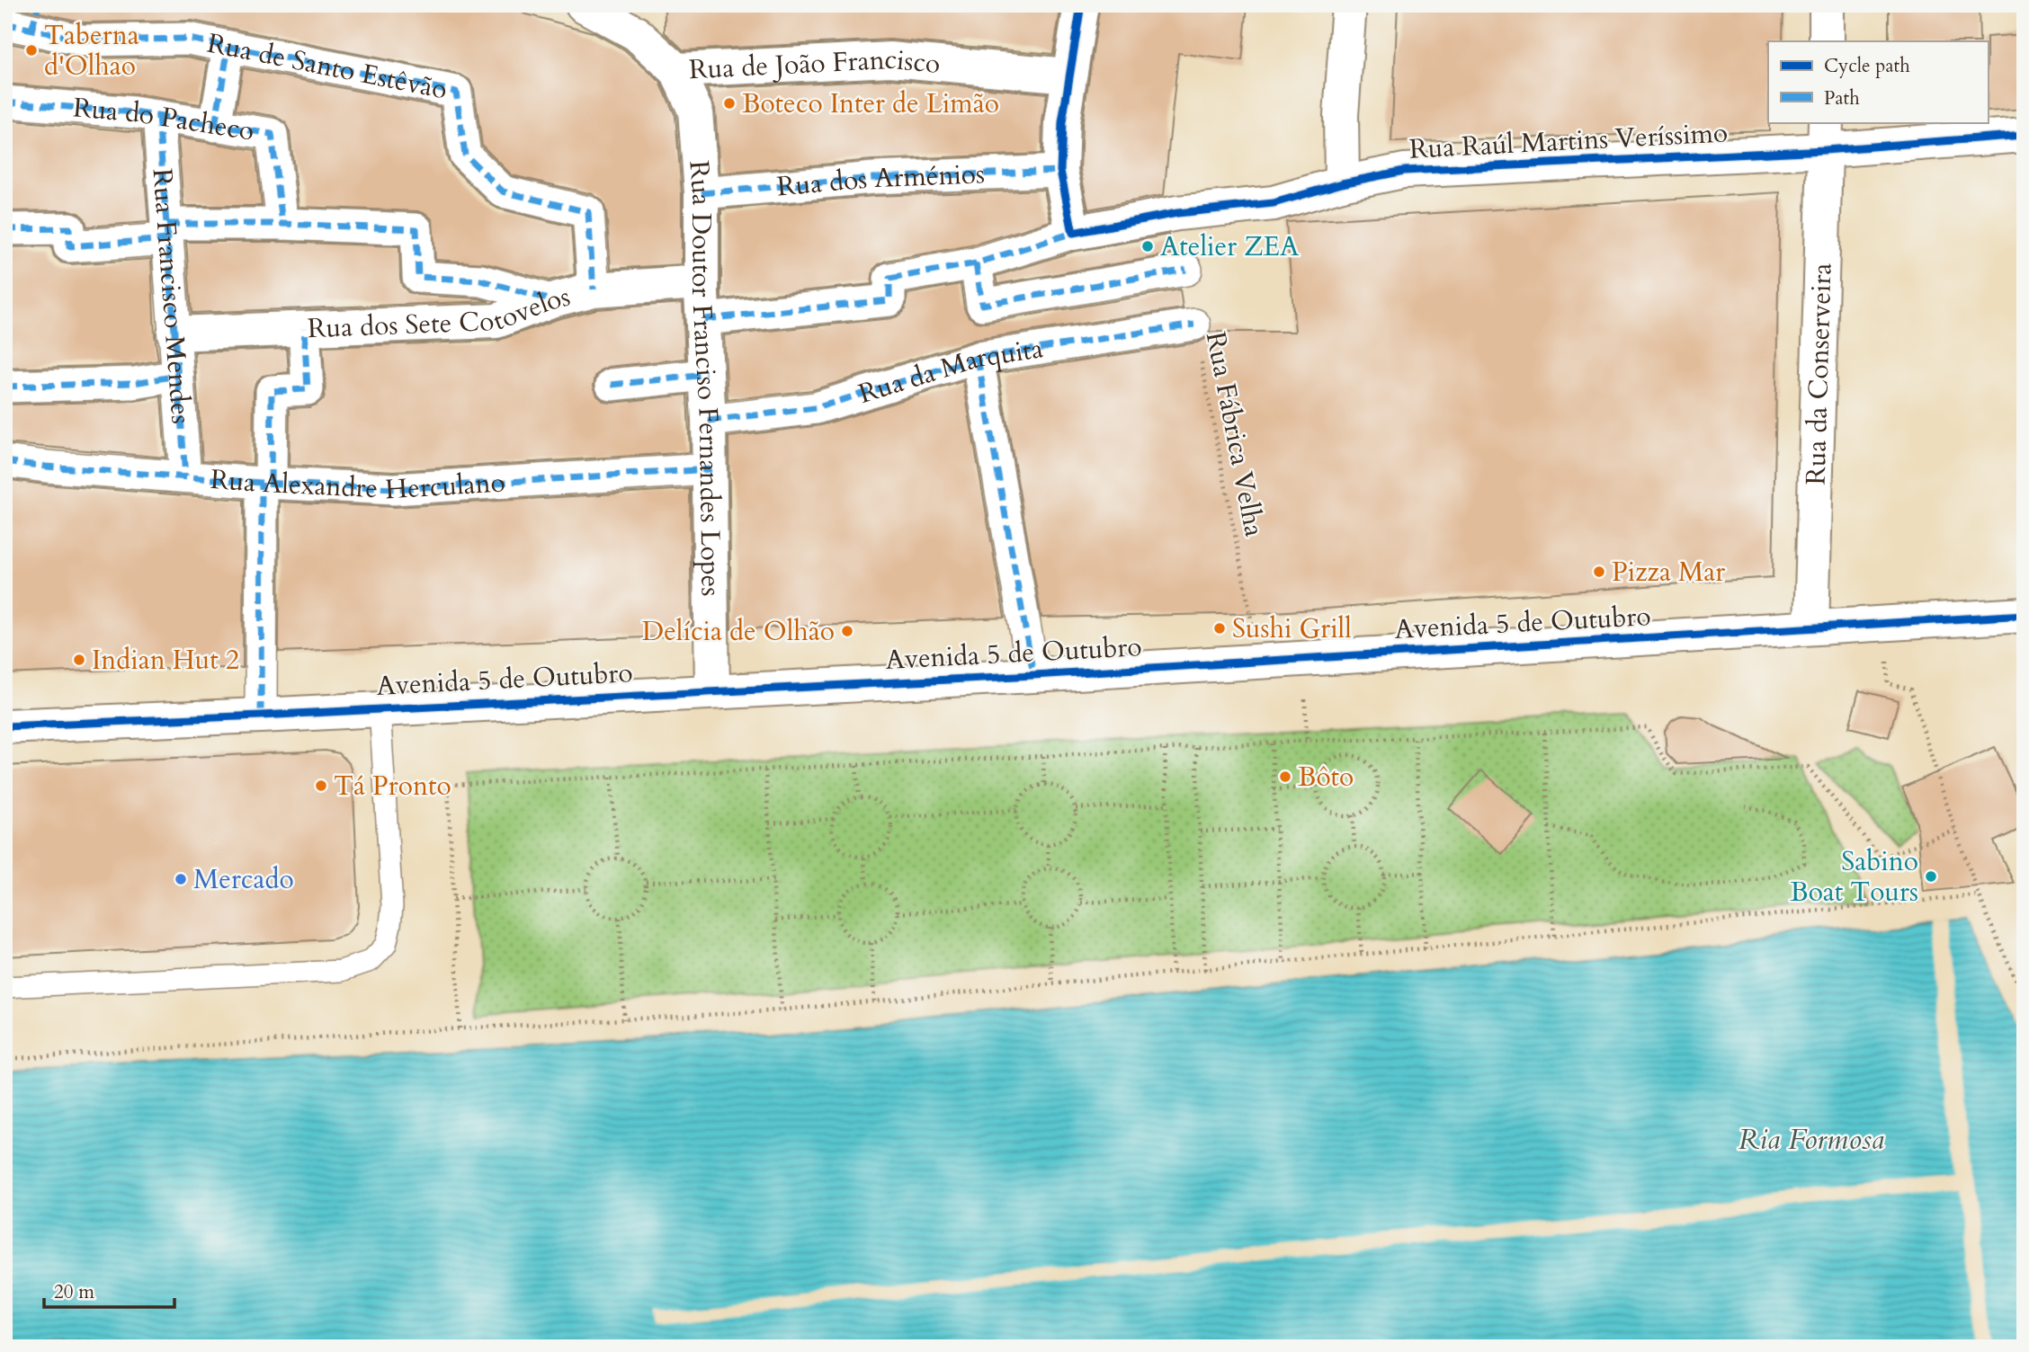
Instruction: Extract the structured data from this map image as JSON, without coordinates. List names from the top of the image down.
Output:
{
  "streets": {
    "street": [
      "Rua de João Francisco",
      "Rua de Santo Estêvão",
      "Rua do Pacheco",
      "Rua Raúl Martins Veríssimo",
      "Rua dos Arménios",
      "Rua Francisco Mendes",
      "Rua dos Sete Cotovelos",
      "Rua da Marquita",
      "Rua da Conserveira",
      "Rua Doutor Franciso Fernandes Lopes",
      "Rua Alexandre Herculano",
      "Avenida 5 de Outubro"
    ],
    "path": ["Rua Fábrica Velha"]
  },
  "crossings": [
    ["Rua de João Francisco", "Rua Doutor Franciso Fernandes Lopes"],
    ["Rua de Santo Estêvão", "Rua dos Sete Cotovelos"],
    ["Rua do Pacheco", "Rua Francisco Mendes"],
    ["Rua Raúl Martins Veríssimo", "Rua da Conserveira"],
    ["Rua dos Arménios", "Rua Doutor Franciso Fernandes Lopes"],
    ["Rua Francisco Mendes", "Rua dos Sete Cotovelos"],
    ["Rua Francisco Mendes", "Rua Alexandre Herculano"],
    ["Rua dos Sete Cotovelos", "Rua Doutor Franciso Fernandes Lopes"],
    ["Rua da Marquita", "Rua Doutor Franciso Fernandes Lopes"],
    ["Rua da Marquita", "Rua Fábrica Velha"],
    ["Rua da Conserveira", "Avenida 5 de Outubro"],
    ["Rua Doutor Franciso Fernandes Lopes", "Rua Alexandre Herculano"],
    ["Rua Doutor Franciso Fernandes Lopes", "Avenida 5 de Outubro"],
    ["Rua Fábrica Velha", "Avenida 5 de Outubro"]
  ],
  "water": ["Ria Formosa"],
  "places": [
    "Taberna d'Olhao",
    "Boteco Inter de Limão",
    "Atelier ZEA",
    "Pizza Mar",
    "Sushi Grill",
    "Delícia de Olhão",
    "Indian Hut 2",
    "Bôto",
    "Tá Pronto",
    "Sabino Boat Tours",
    "Mercado"
  ],
  "legend": ["Cycle path", "Path"],
  "scale_bar": "20 m"
}
